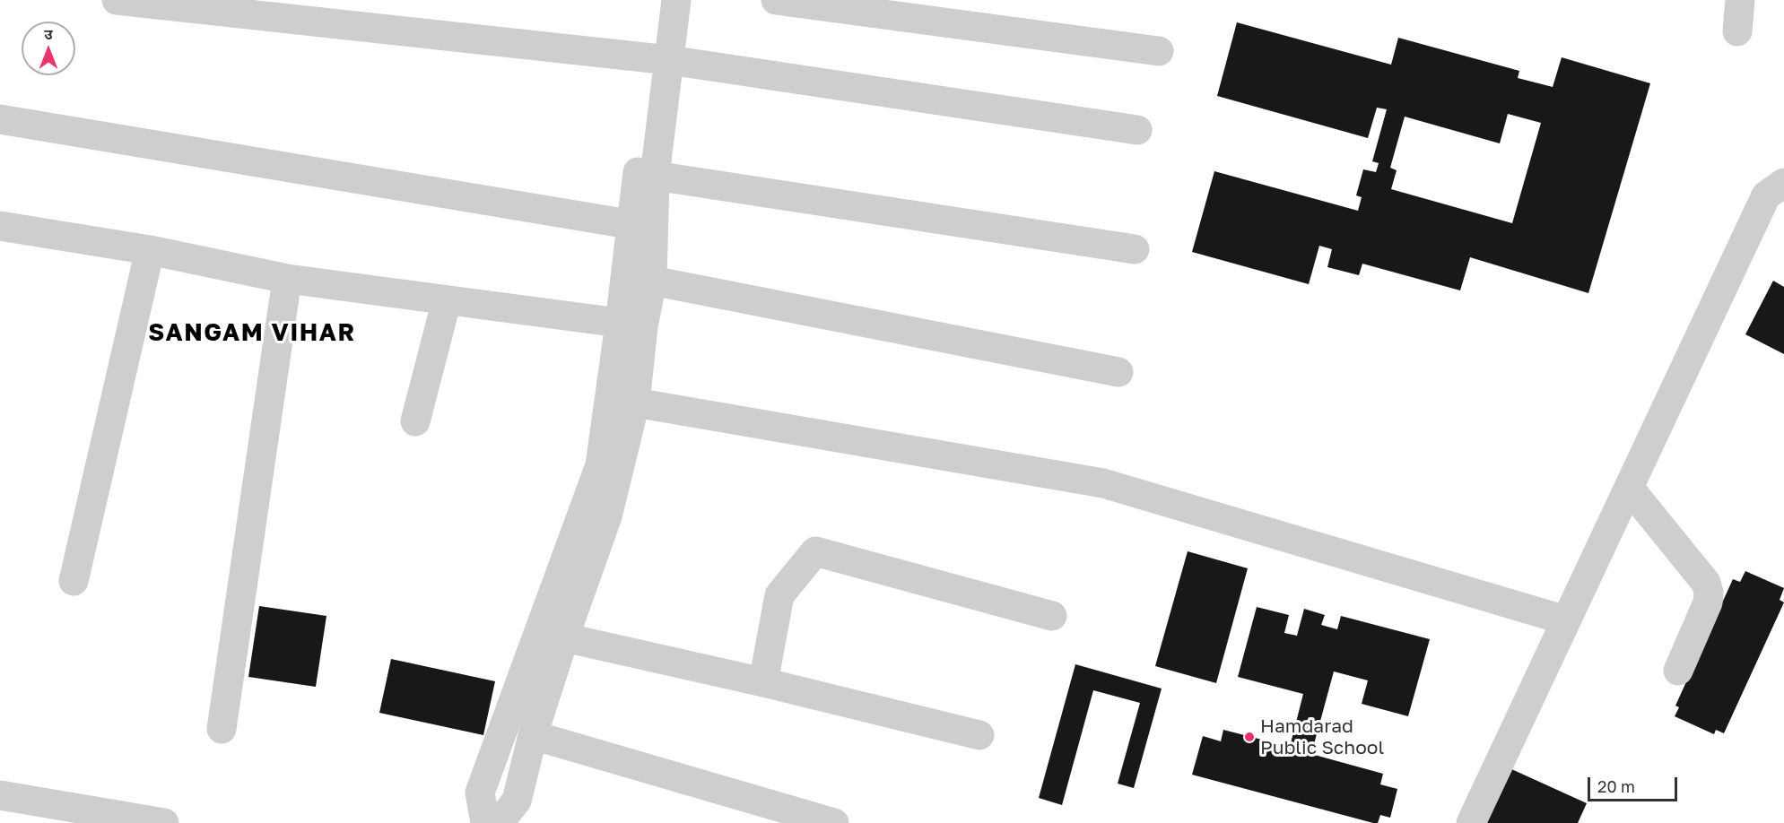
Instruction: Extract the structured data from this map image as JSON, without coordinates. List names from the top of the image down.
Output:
{
  "districts": ["SANGAM VIHAR"],
  "places": ["Hamdarad Public School"],
  "scale_bar": "20 m",
  "north": "top"
}
